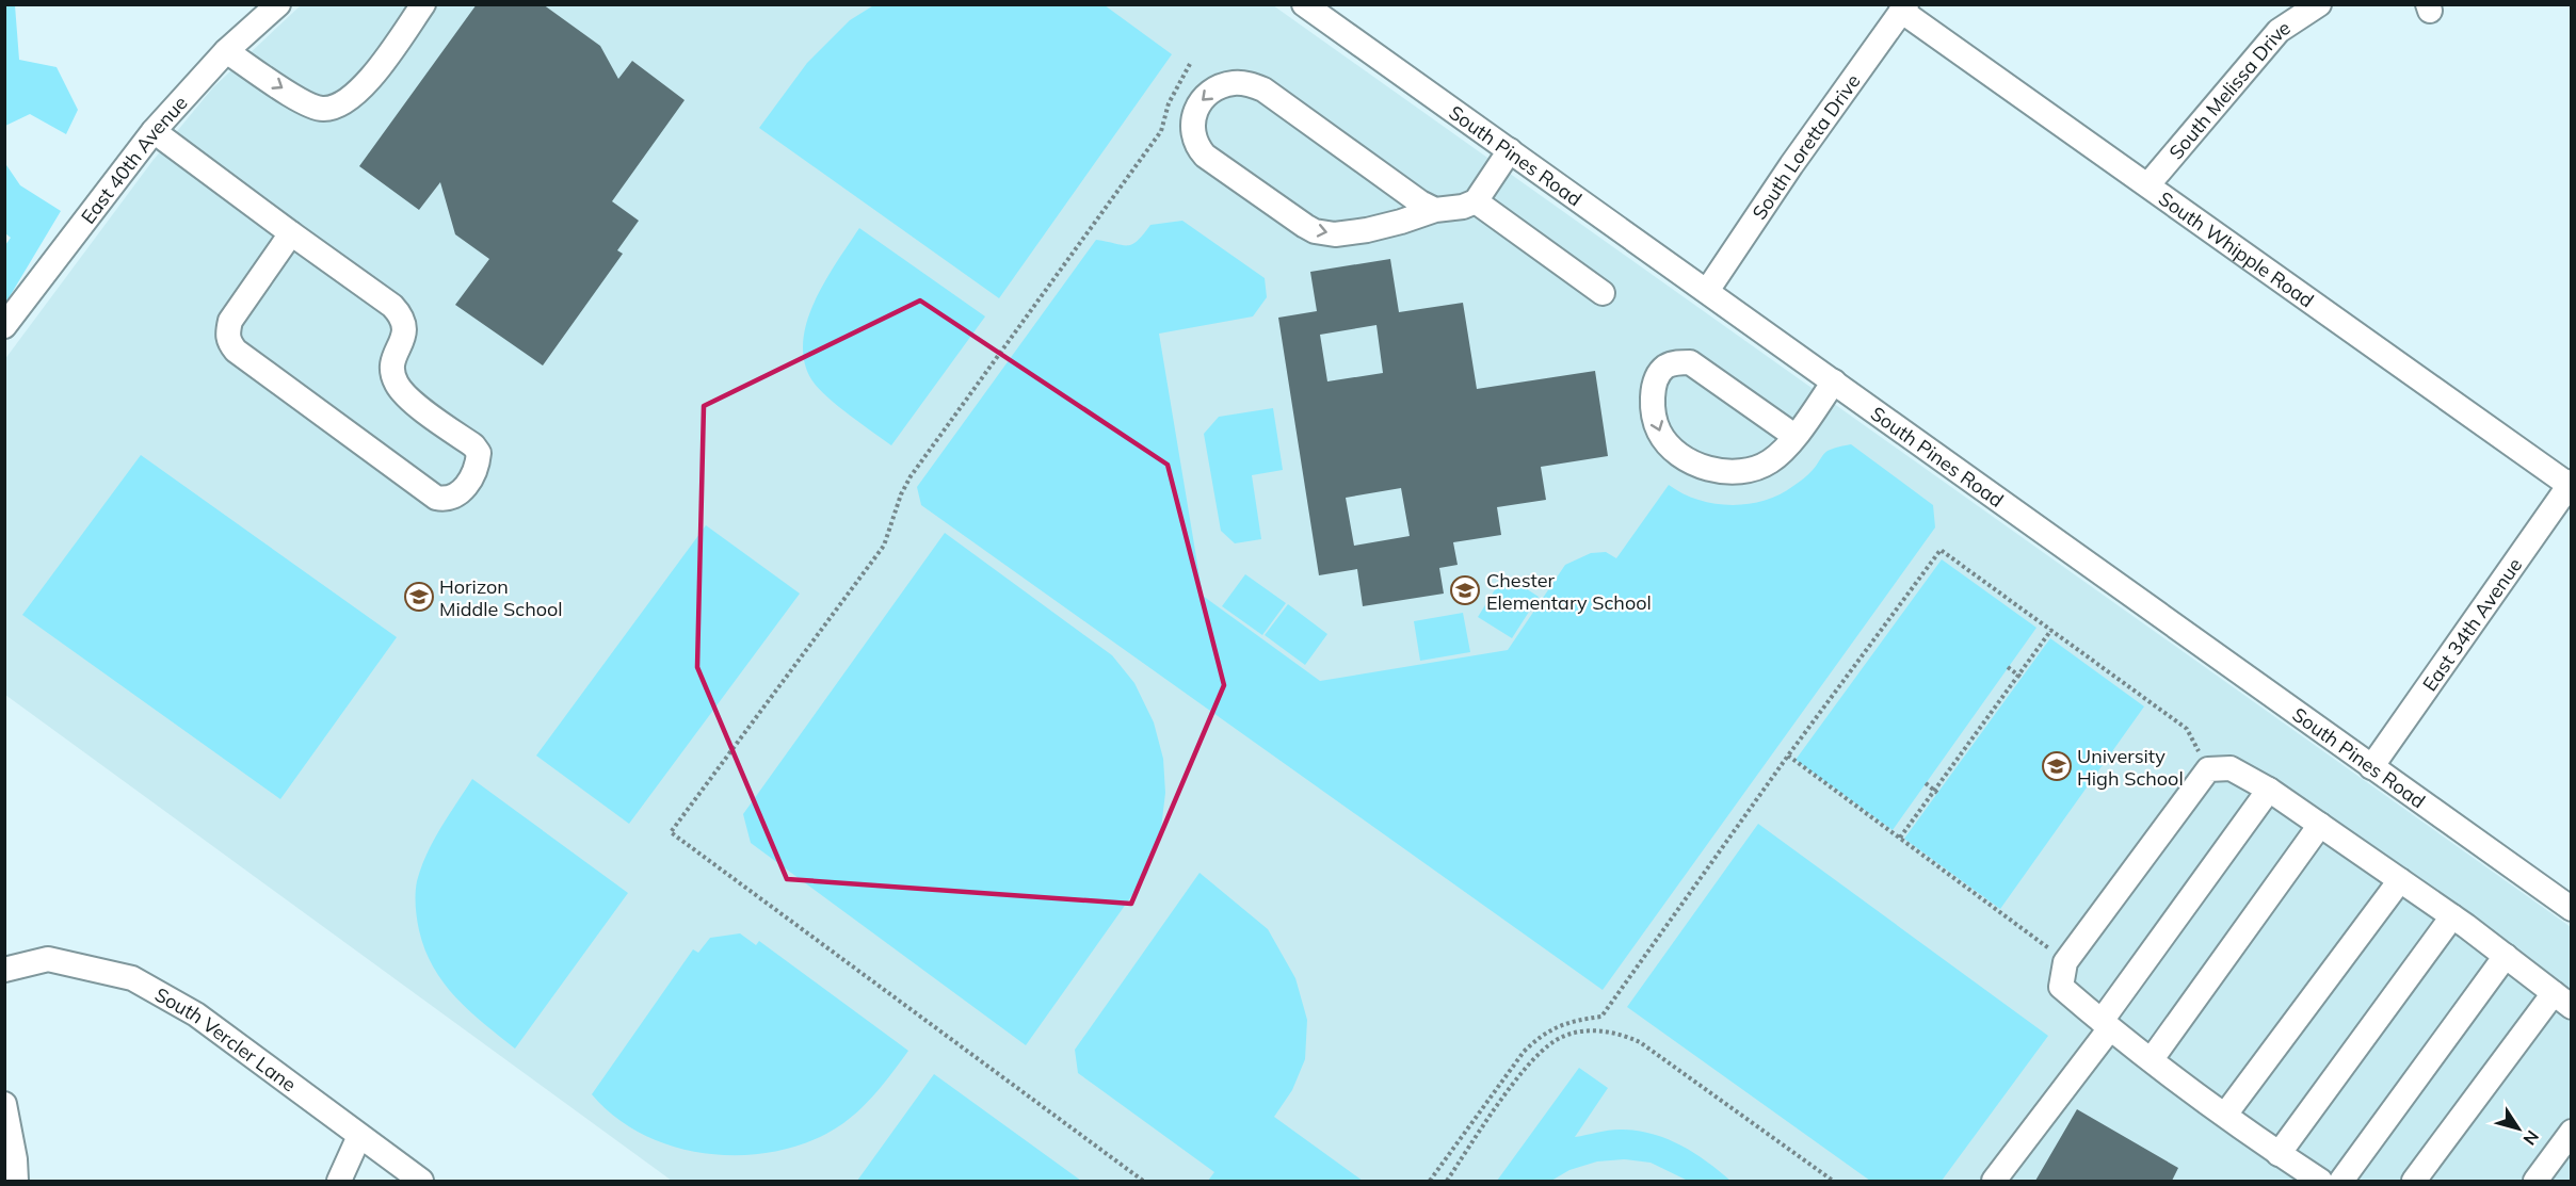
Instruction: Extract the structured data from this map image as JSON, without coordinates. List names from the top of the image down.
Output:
{
  "streets": {
    "street": [
      "South Melissa Drive",
      "South Loretta Drive",
      "South Pines Road",
      "East 40th Avenue",
      "South Whipple Road",
      "East 34th Avenue",
      "South Vercler Lane"
    ]
  },
  "crossings": [
    ["South Melissa Drive", "South Whipple Road"],
    ["South Loretta Drive", "South Pines Road"],
    ["South Loretta Drive", "South Whipple Road"],
    ["South Pines Road", "East 34th Avenue"],
    ["South Whipple Road", "East 34th Avenue"]
  ],
  "places": {
    "school or university": ["Chester Elementary School", "Horizon Middle School", "University High School"]
  },
  "north": "bottom right"
}
